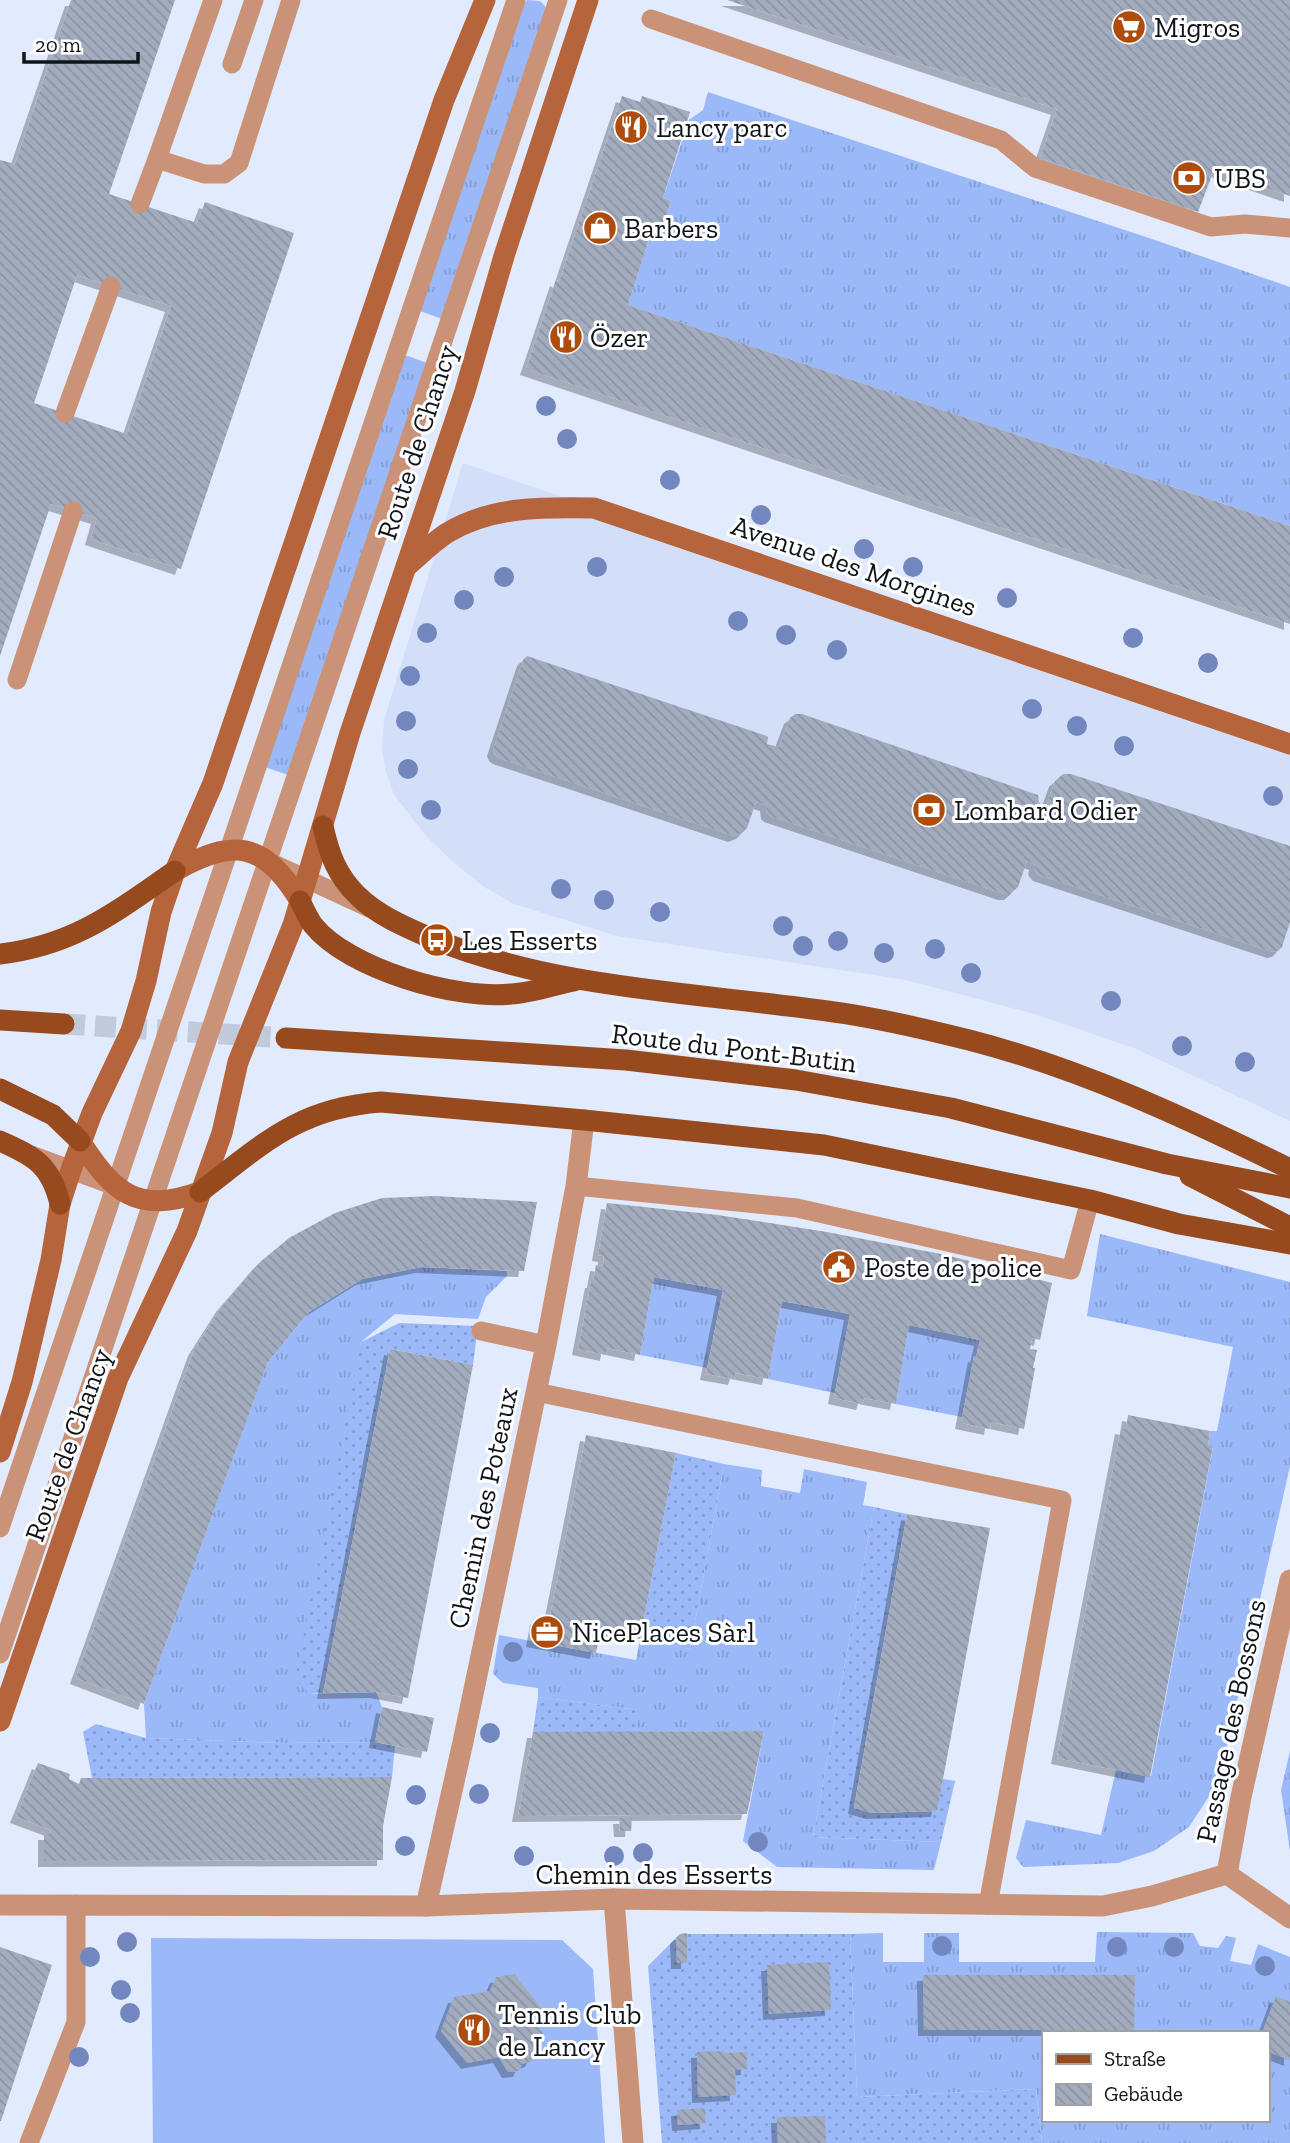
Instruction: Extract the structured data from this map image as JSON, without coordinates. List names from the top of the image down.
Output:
{
  "streets": {
    "main road": ["Route de Chancy", "Avenue des Morgines", "Route du Pont-Butin"],
    "street": ["Chemin des Poteaux", "Passage des Bossons", "Chemin des Esserts"]
  },
  "crossings": [
    ["Route de Chancy", "Avenue des Morgines"],
    ["Chemin des Poteaux", "Chemin des Esserts"],
    ["Passage des Bossons", "Chemin des Esserts"]
  ],
  "places": {
    "supermarket": ["Migros"],
    "restaurant": ["Lancy parc", "Özer", "Tennis Club de Lancy"],
    "bank": ["UBS", "Lombard Odier"],
    "shop": ["Barbers"],
    "bus stop": ["Les Esserts"],
    "public building": ["Poste de police"],
    "office": ["NicePlaces Sàrl"]
  },
  "legend": ["Straße", "Gebäude"],
  "scale_bar": "20 m"
}
